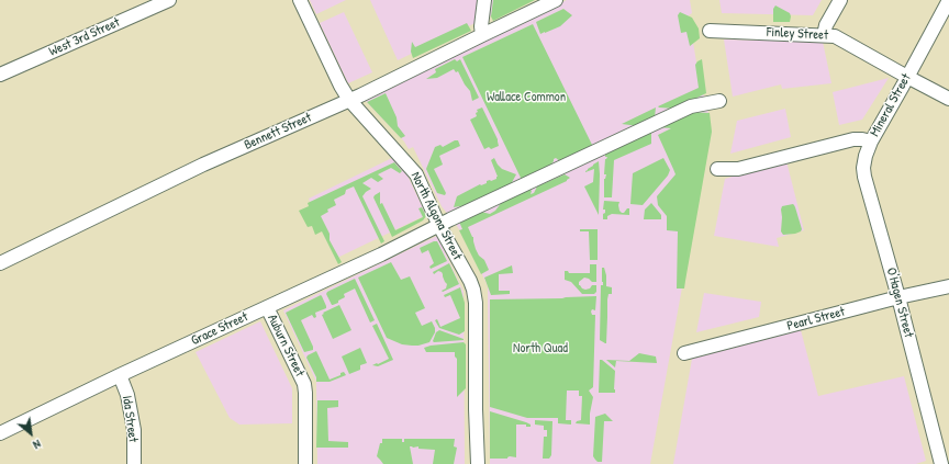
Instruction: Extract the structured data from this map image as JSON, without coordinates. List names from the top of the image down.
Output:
{
  "streets": {
    "street": [
      "Finley Street",
      "West 3rd Street",
      "Mineral Street",
      "Bennett Street",
      "North Algona Street",
      "O'Hagen Street",
      "Pearl Street",
      "Grace Street",
      "Auburn Street",
      "Ida Street"
    ]
  },
  "crossings": [
    ["Finley Street", "Mineral Street"],
    ["Mineral Street", "O'Hagen Street"],
    ["Bennett Street", "North Algona Street"],
    ["North Algona Street", "Grace Street"],
    ["O'Hagen Street", "Pearl Street"],
    ["Grace Street", "Auburn Street"],
    ["Grace Street", "Ida Street"]
  ],
  "parks": ["Wallace Common", "North Quad"],
  "north": "bottom right"
}
